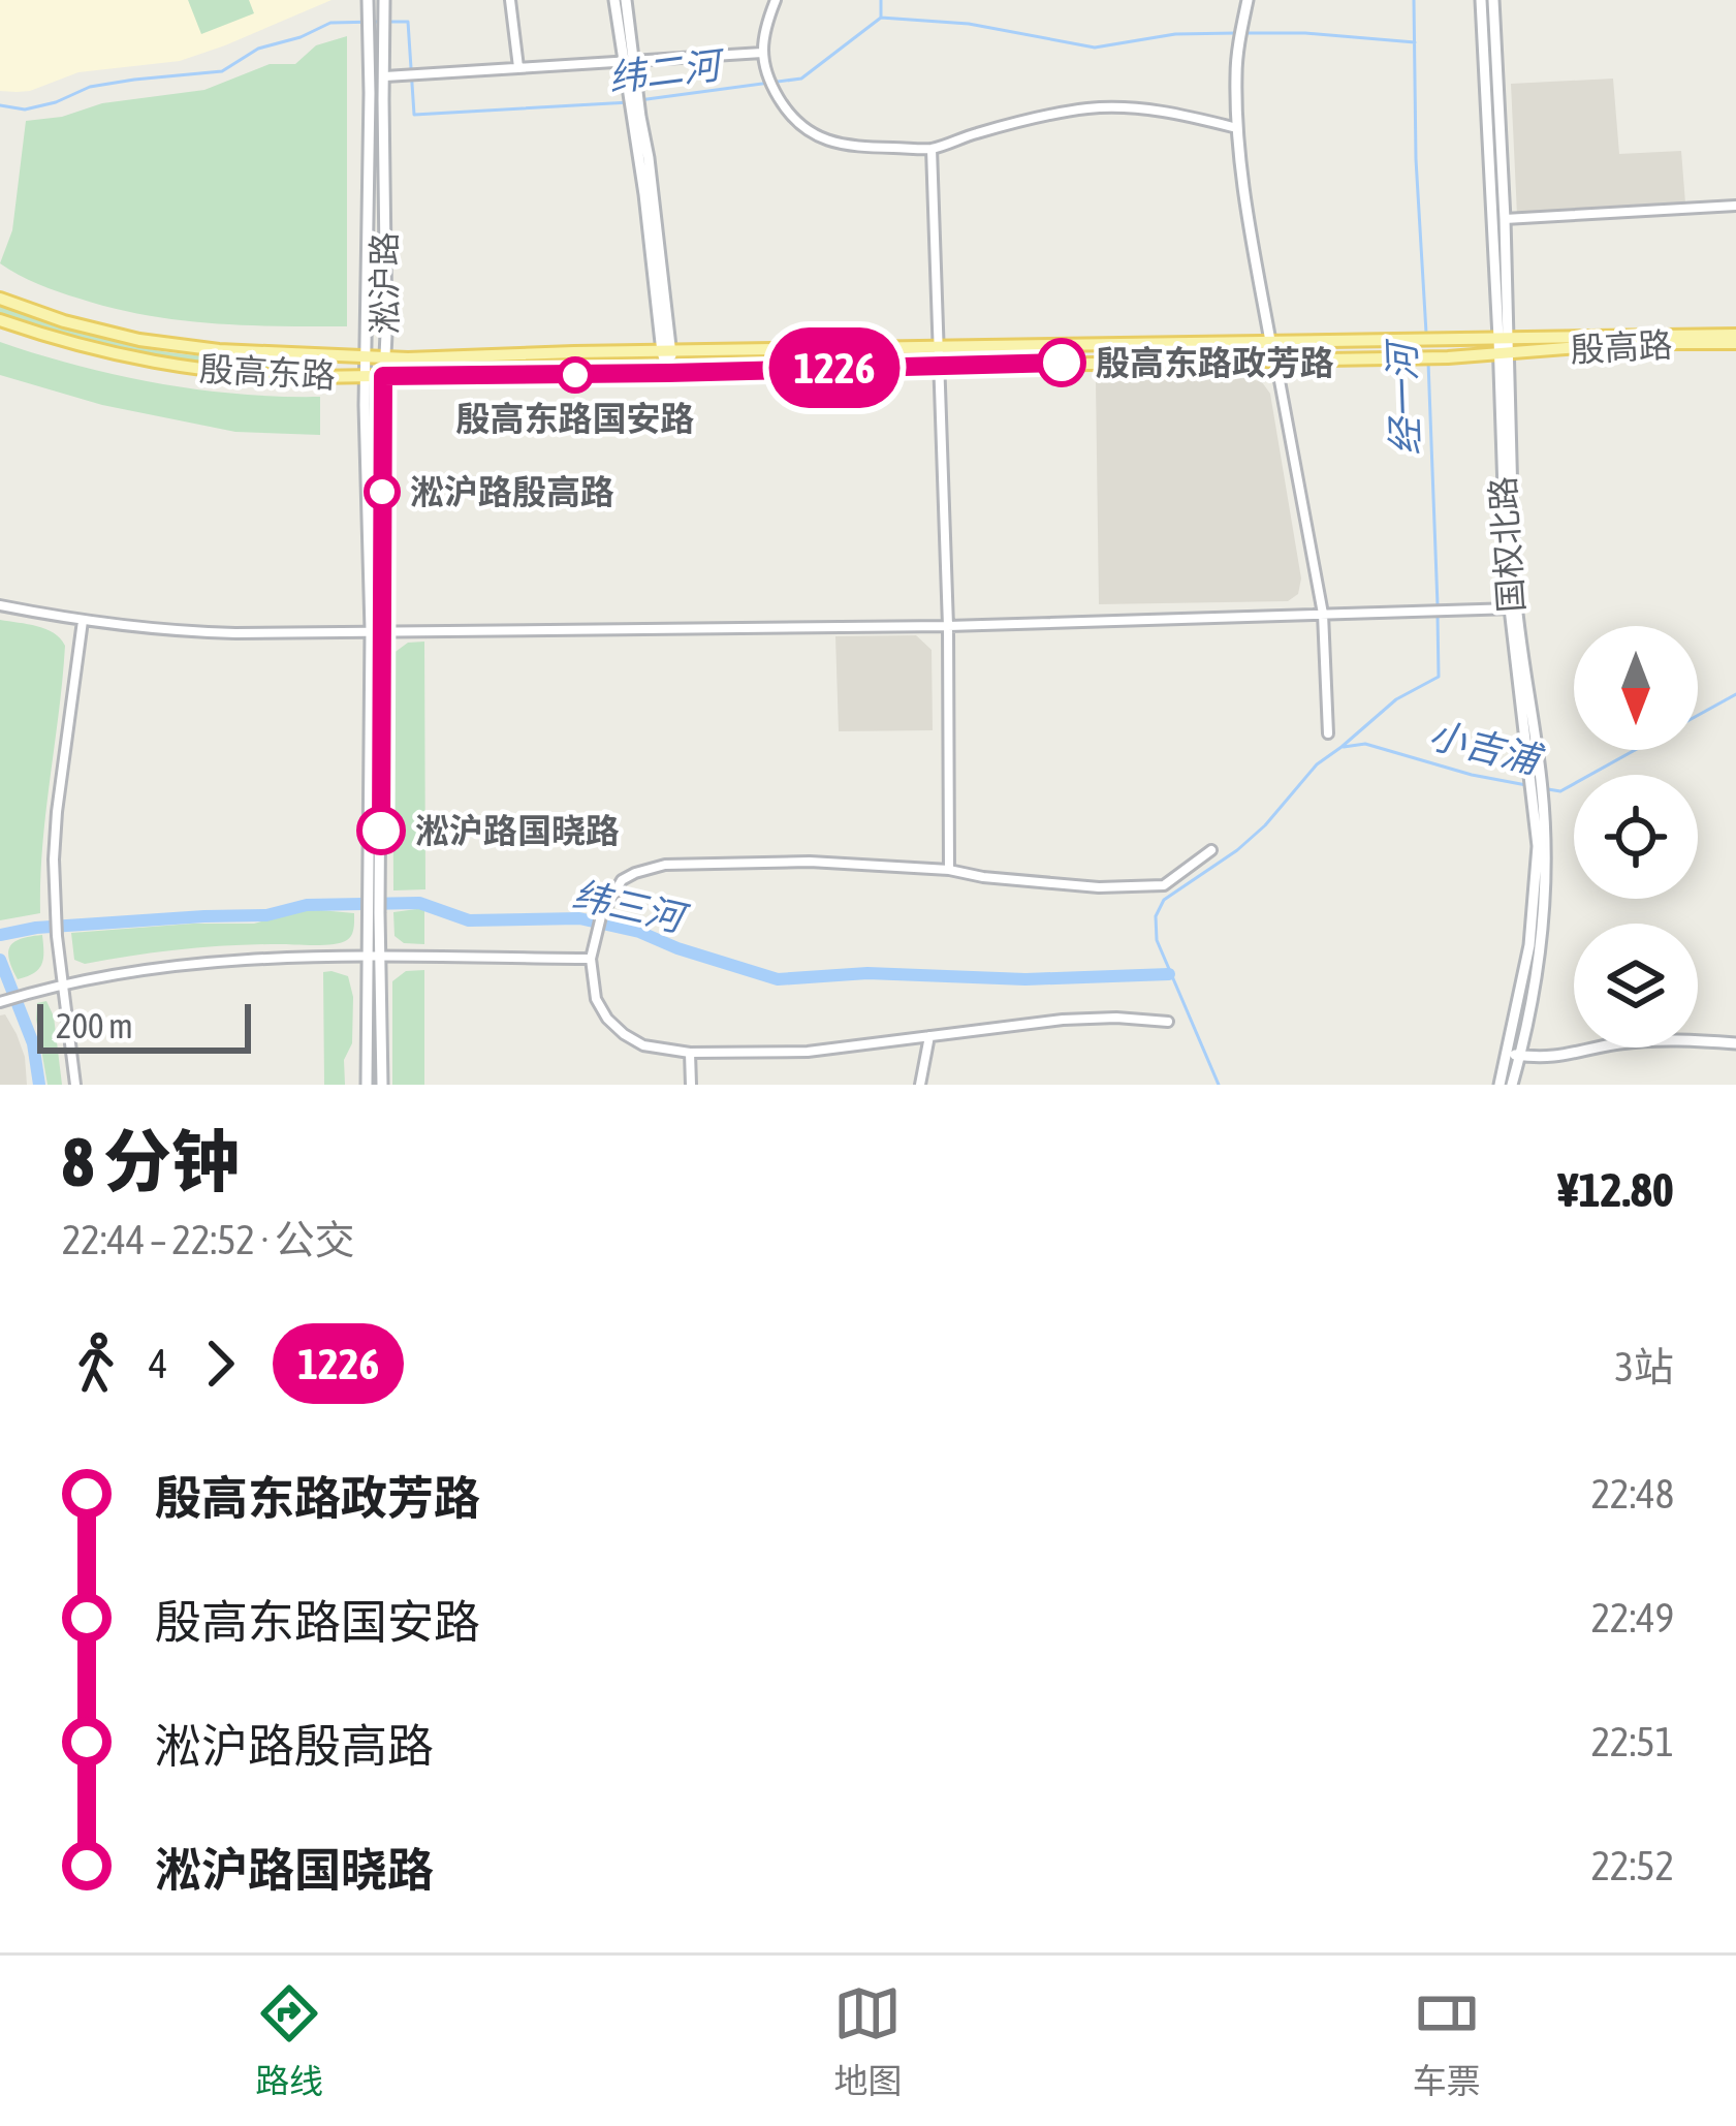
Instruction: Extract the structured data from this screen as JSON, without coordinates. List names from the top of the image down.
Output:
{
  "streets": {
    "main road": [
      "淞沪路",
      "殷高路",
      "殷高东路",
      "国权北路"
    ]
  },
  "crossings": [
    ["淞沪路", "殷高东路"],
    ["殷高路", "殷高东路"],
    ["殷高路", "国权北路"],
    ["殷高东路", "国权北路"]
  ],
  "water": [
    "纬二河",
    "经一河",
    "小吉浦",
    "纬三河"
  ],
  "places": [
    "殷高东路政芳路",
    "殷高东路国安路",
    "淞沪路殷高路",
    "淞沪路国晓路"
  ],
  "lines": ["bus line 1226"],
  "scale_bar": "200 m",
  "north": "bottom",
  "page": {
    "on_map": "1226",
    "scale": "200 m",
    "heading": ["8 分钟", "22:44 – 22:52 · 公交", "¥12.80"],
    "legs": ["4", "1226", "3站"],
    "list": [
      {
        "name": "殷高东路政芳路",
        "value": "22:48"
      },
      {
        "name": "殷高东路国安路",
        "value": "22:49"
      },
      {
        "name": "淞沪路殷高路",
        "value": "22:51"
      },
      {
        "name": "淞沪路国晓路",
        "value": "22:52"
      }
    ],
    "tabs": ["路线", "地图", "车票"]
  }
}
